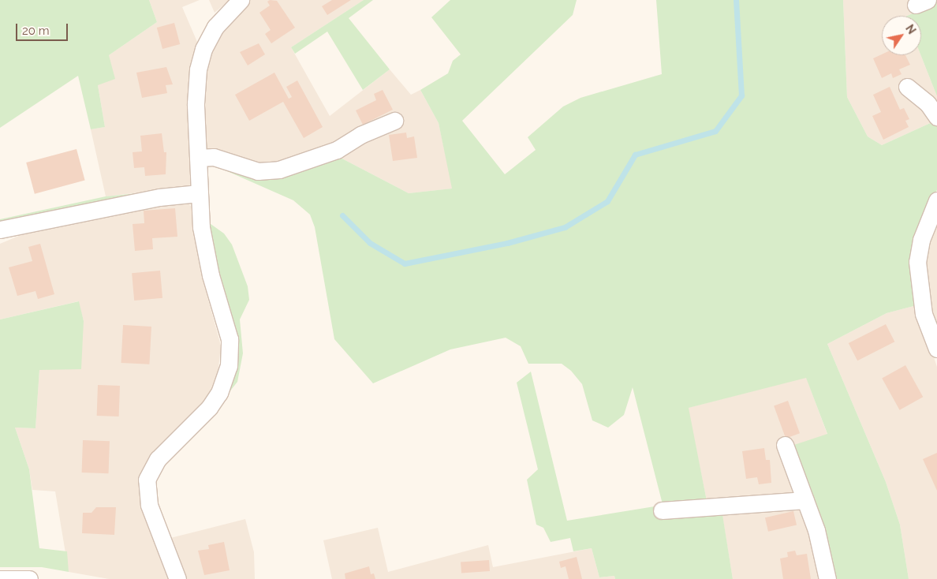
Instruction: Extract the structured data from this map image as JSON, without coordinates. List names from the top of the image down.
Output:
{
  "scale_bar": "20 m",
  "north": "top right"
}
